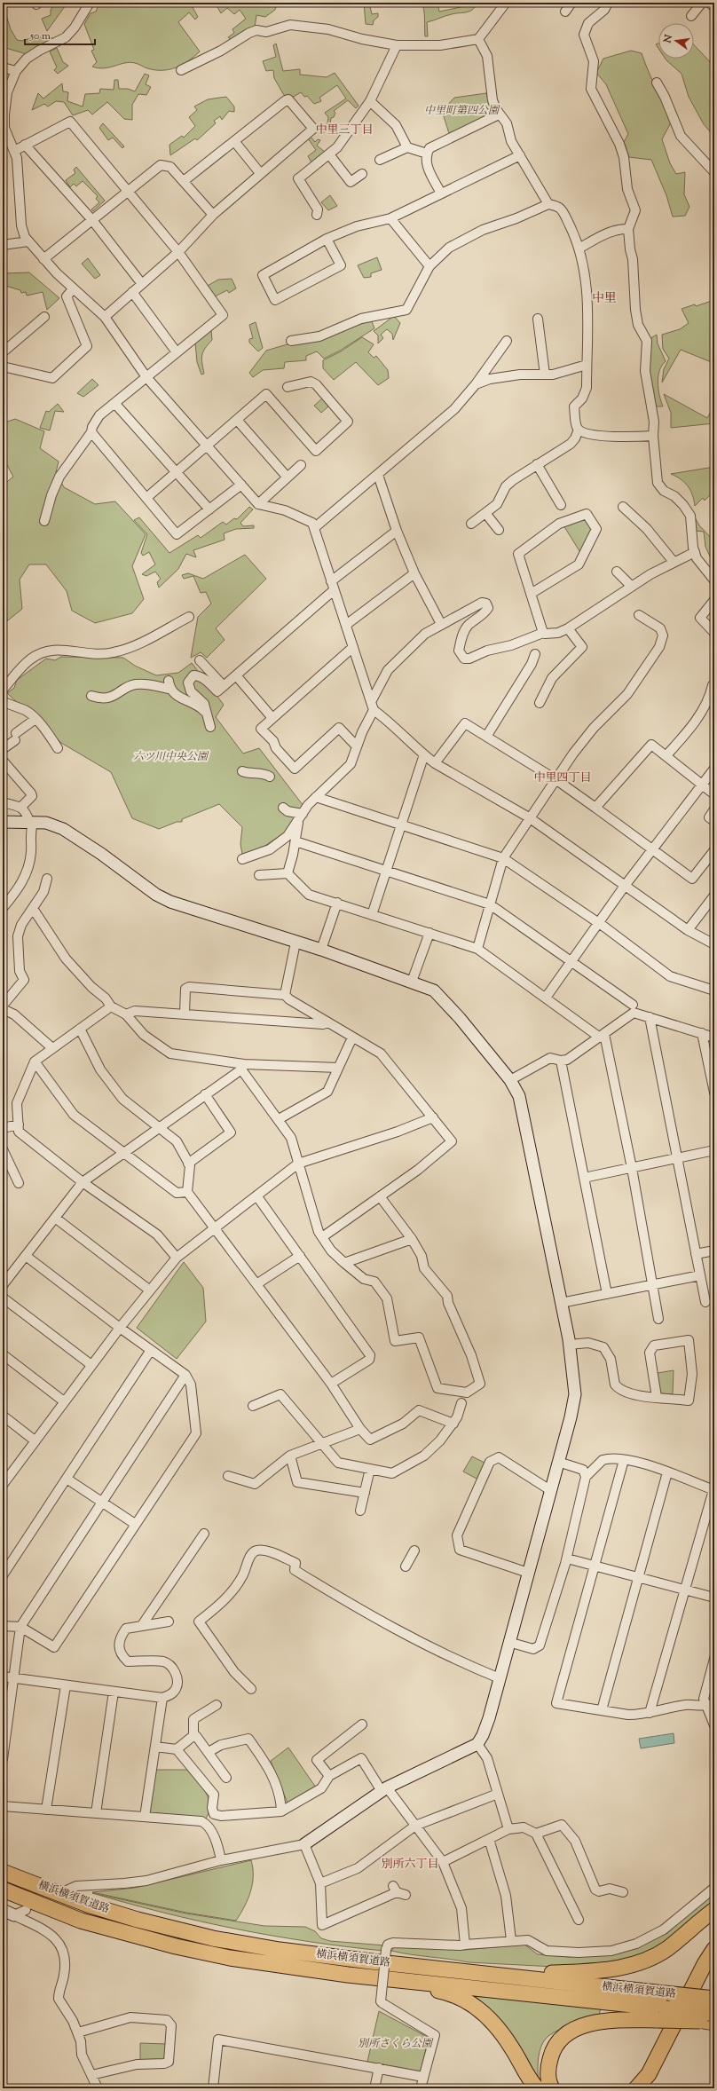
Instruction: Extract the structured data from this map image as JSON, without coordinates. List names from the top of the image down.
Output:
{
  "streets": {
    "highway": ["横浜横須賀道路"]
  },
  "districts": [
    "中里三丁目",
    "中里",
    "中里四丁目",
    "別所六丁目"
  ],
  "parks": ["中里町第四公園", "六ツ川中央公園", "別所さくら公園"],
  "scale_bar": "50 m",
  "north": "left"
}
